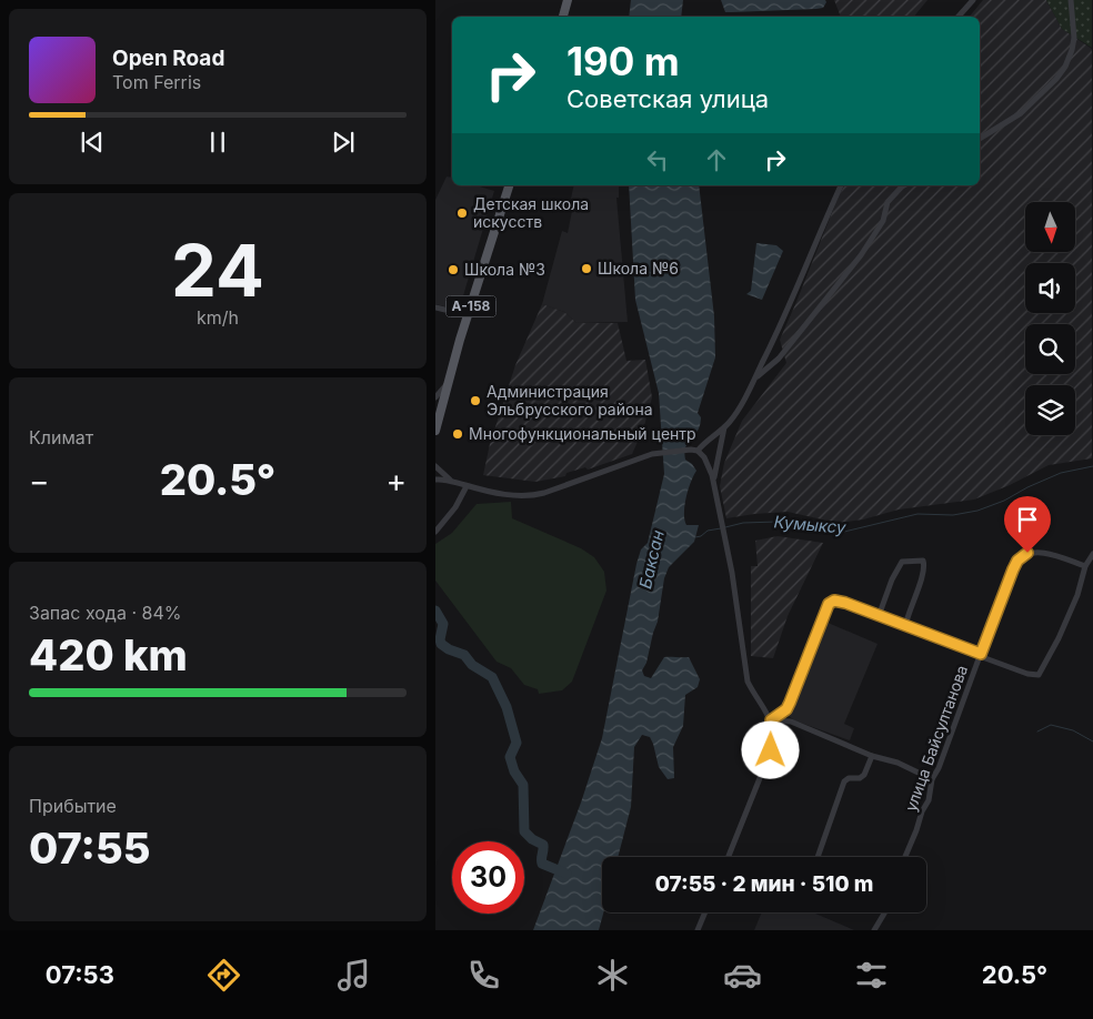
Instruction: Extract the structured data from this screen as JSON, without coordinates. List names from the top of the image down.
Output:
{
  "streets": {
    "main road": ["А-158"],
    "street": ["улица Байсултанова"]
  },
  "water": ["Кумыксу", "Баксан"],
  "places": [
    "Детская школа искусств",
    "Школа №6",
    "Школа №3",
    "Администрация Эльбрусского района",
    "Многофункциональный центр"
  ],
  "north": "bottom",
  "page": {
    "turn": ["190 m", "Советская улица"],
    "song": ["Open Road", "Tom Ferris"],
    "tile": [
      ["24", "km/h"],
      "Климат",
      ["Запас хода · 84%", "420 km"],
      ["Прибытие", "07:55"]
    ],
    "heat": ["−", "20.5°", "+"],
    "limit": "30",
    "trip": "07:55 · 2 мин · 510 m",
    "tabs": ["07:53", "20.5°"]
  }
}
